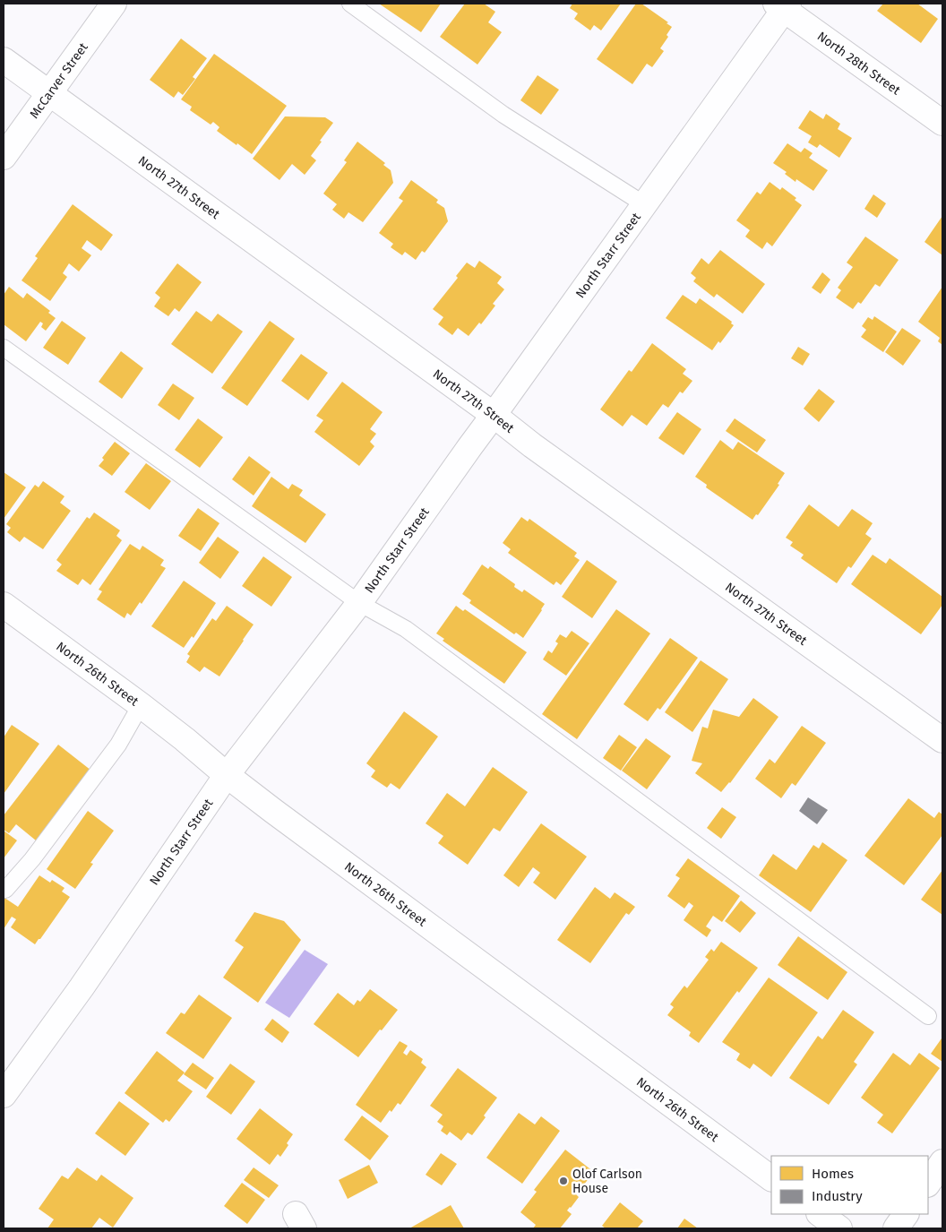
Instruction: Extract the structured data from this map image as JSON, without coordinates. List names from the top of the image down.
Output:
{
  "streets": {
    "street": [
      "North 28th Street",
      "McCarver Street",
      "North 27th Street",
      "North Starr Street",
      "North 26th Street"
    ]
  },
  "crossings": [
    ["North 28th Street", "North Starr Street"],
    ["McCarver Street", "North 27th Street"],
    ["North 27th Street", "North Starr Street"],
    ["North Starr Street", "North 26th Street"]
  ],
  "places": ["Olof Carlson House"],
  "legend": ["Homes", "Industry"]
}
